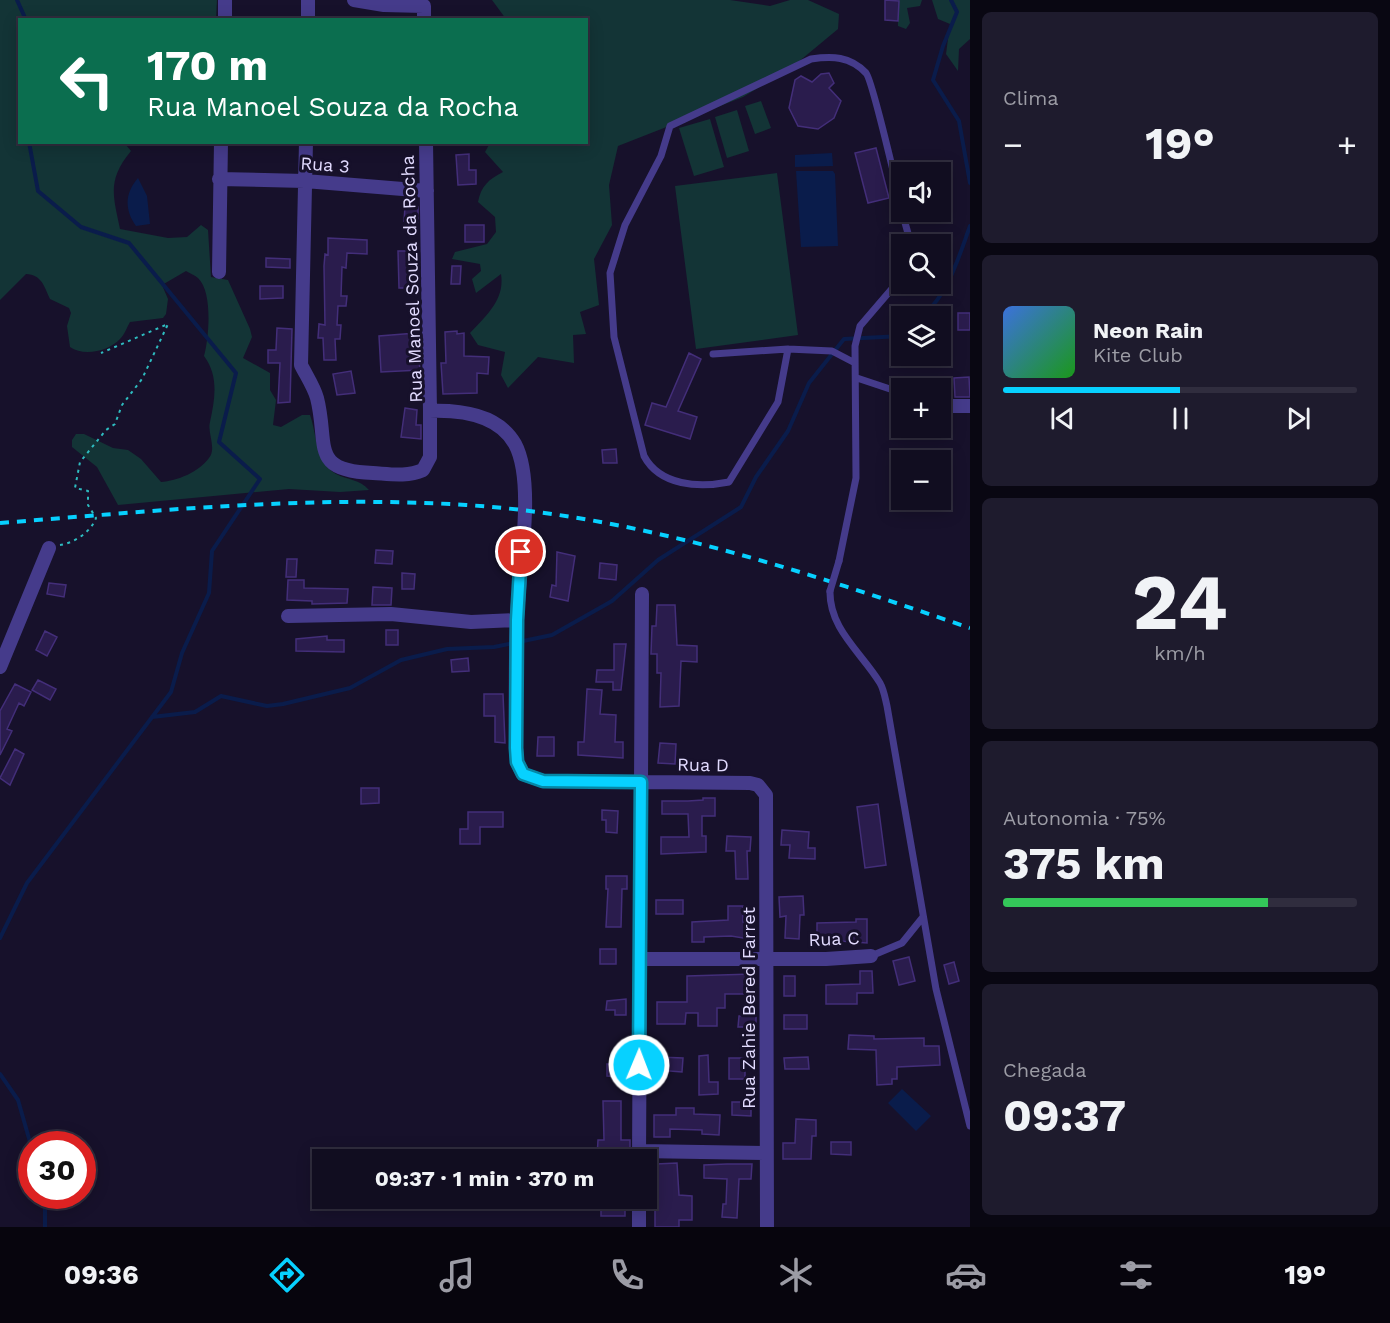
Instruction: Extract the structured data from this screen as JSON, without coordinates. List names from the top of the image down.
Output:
{
  "streets": {
    "street": [
      "Rua 3",
      "Rua Manoel Souza da Rocha",
      "Rua D",
      "Rua C",
      "Rua Zahie Bered Farret"
    ]
  },
  "crossings": [
    ["Rua 3", "Rua Manoel Souza da Rocha"],
    ["Rua Manoel Souza da Rocha", "Rua D"],
    ["Rua D", "Rua Zahie Bered Farret"],
    ["Rua C", "Rua Zahie Bered Farret"]
  ],
  "page": {
    "tile": [
      "Clima",
      ["24", "km/h"],
      ["Autonomia · 75%", "375 km"],
      ["Chegada", "09:37"]
    ],
    "turn": ["170 m", "Rua Manoel Souza da Rocha"],
    "heat": ["−", "19°", "+"],
    "map_buttons": ["+", "−"],
    "song": ["Neon Rain", "Kite Club"],
    "limit": "30",
    "trip": "09:37 · 1 min · 370 m",
    "tabs": ["09:36", "19°"]
  }
}
